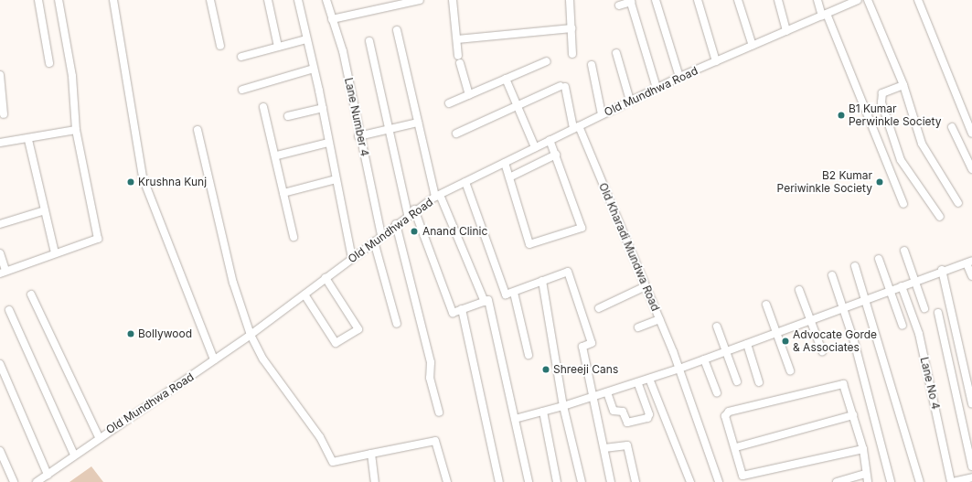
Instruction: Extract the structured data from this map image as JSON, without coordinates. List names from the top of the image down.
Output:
{
  "streets": {
    "street": [
      "Old Mundhwa Road",
      "Lane Number 4",
      "Old Kharadi Mundwa Road",
      "Lane No 4"
    ]
  },
  "crossings": [
    ["Old Mundhwa Road", "Lane Number 4"],
    ["Old Mundhwa Road", "Old Kharadi Mundwa Road"]
  ],
  "places": [
    "B1 Kumar Perwinkle Society",
    "Krushna Kunj",
    "B2 Kumar Periwinkle Society",
    "Anand Clinic",
    "Bollywood",
    "Advocate Gorde & Associates",
    "Shreeji Cans"
  ]
}
